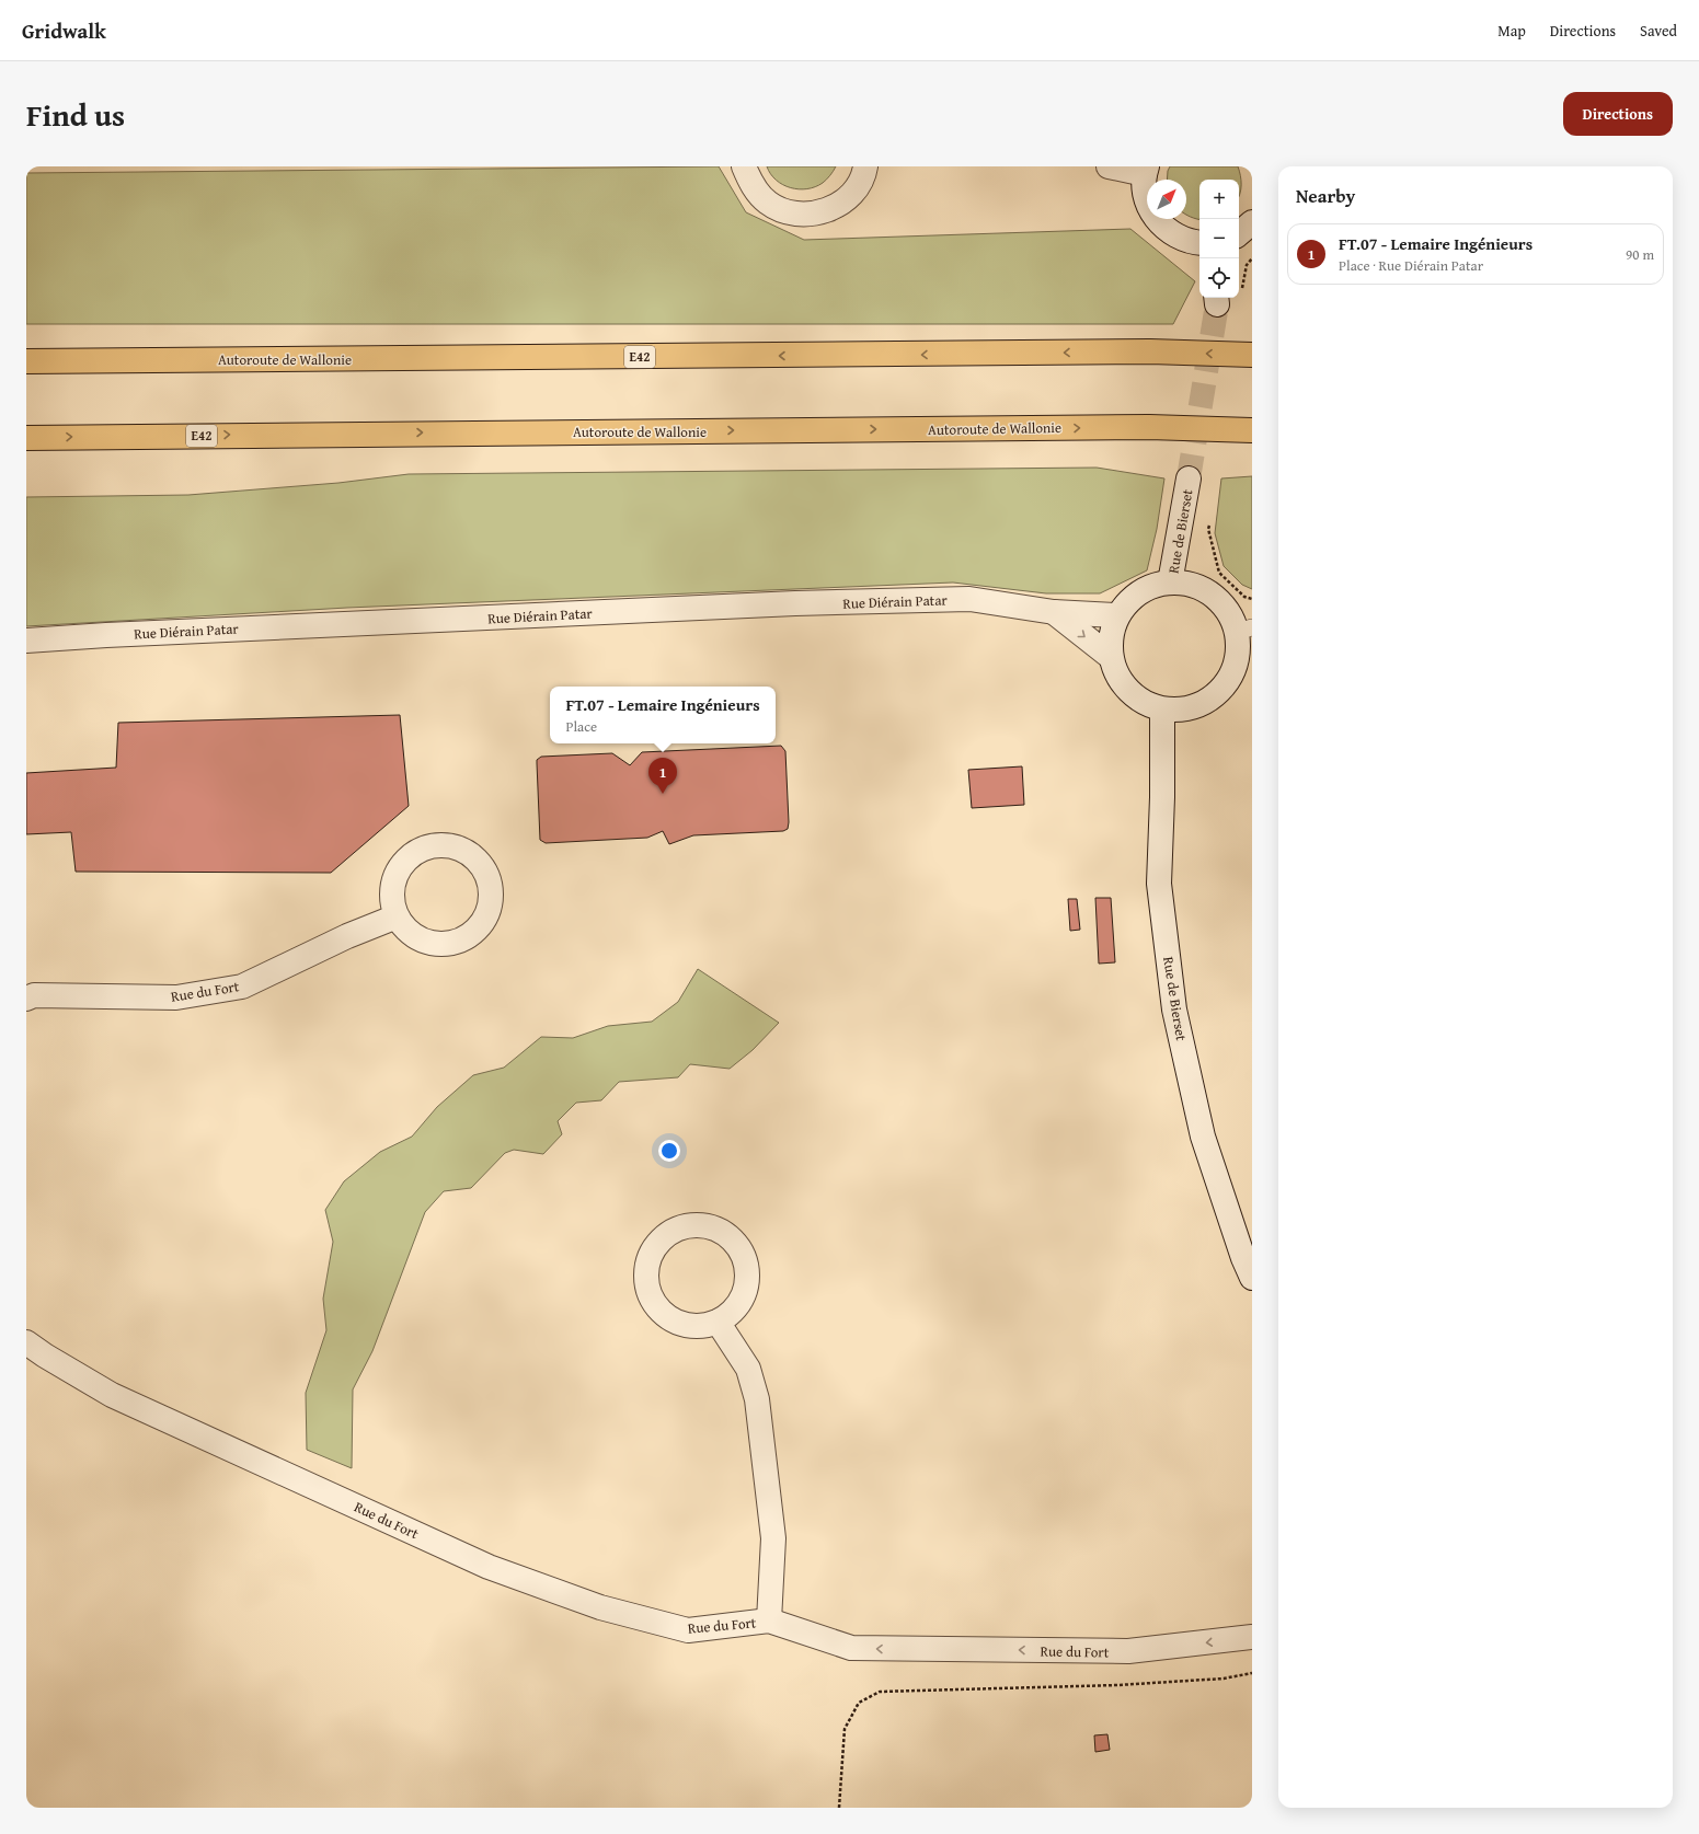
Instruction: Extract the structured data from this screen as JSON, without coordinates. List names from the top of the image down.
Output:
{
  "streets": {
    "highway": ["E42", "Autoroute de Wallonie"],
    "street": ["Rue de Bierset", "Rue Diérain Patar", "Rue du Fort"]
  },
  "crossings": [
    ["Rue de Bierset", "Rue Diérain Patar"]
  ],
  "north": "top right",
  "page": {
    "header": "Gridwalk",
    "nav": ["Map", "Directions", "Saved"],
    "title": "Find us",
    "buttons": "Directions",
    "heading": "Nearby",
    "map_buttons": ["+", "−"],
    "list": [
      {
        "mark": "1",
        "name": "FT.07 - Lemaire Ingénieurs",
        "note": "Place · Rue Diérain Patar",
        "value": "90 m"
      }
    ],
    "popup": ["FT.07 - Lemaire Ingénieurs", "Place"],
    "pins": "1"
  }
}
